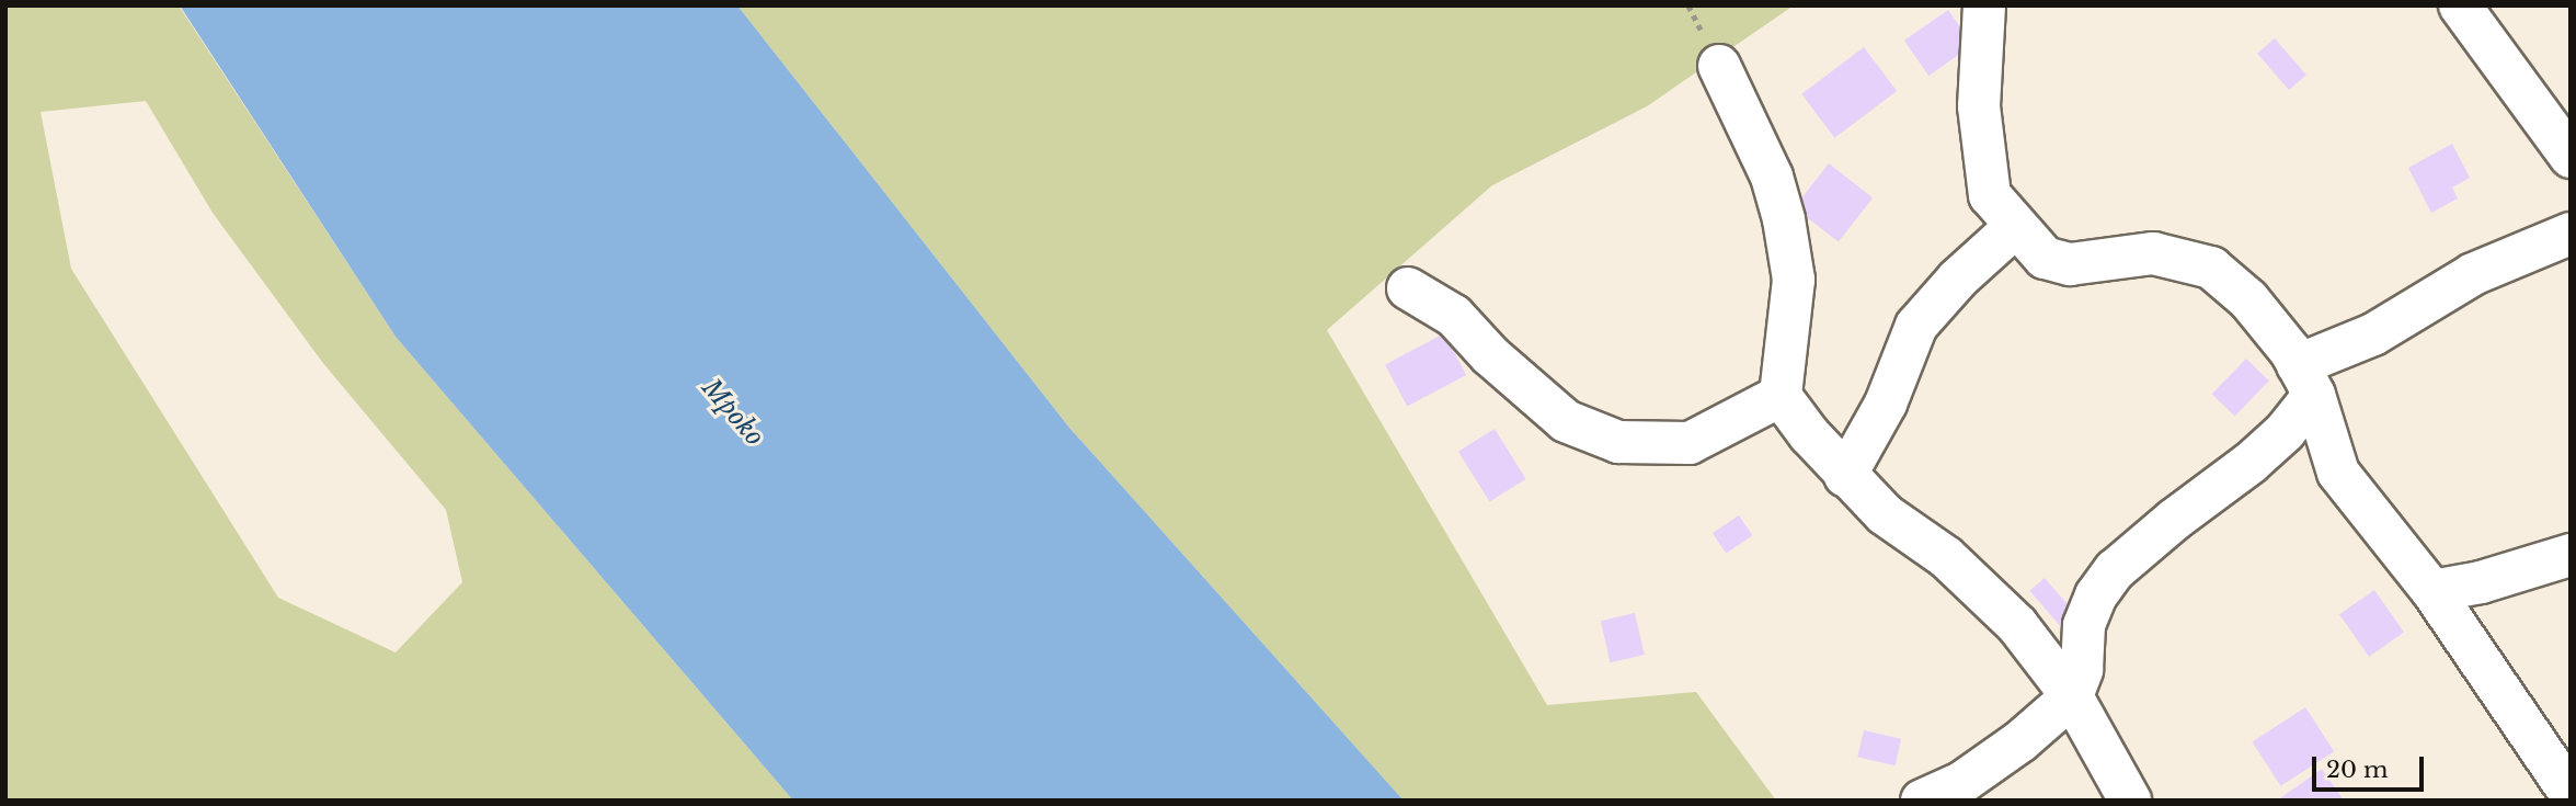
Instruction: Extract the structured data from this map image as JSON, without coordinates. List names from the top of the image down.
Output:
{
  "water": ["Mpoko"],
  "scale_bar": "20 m"
}
